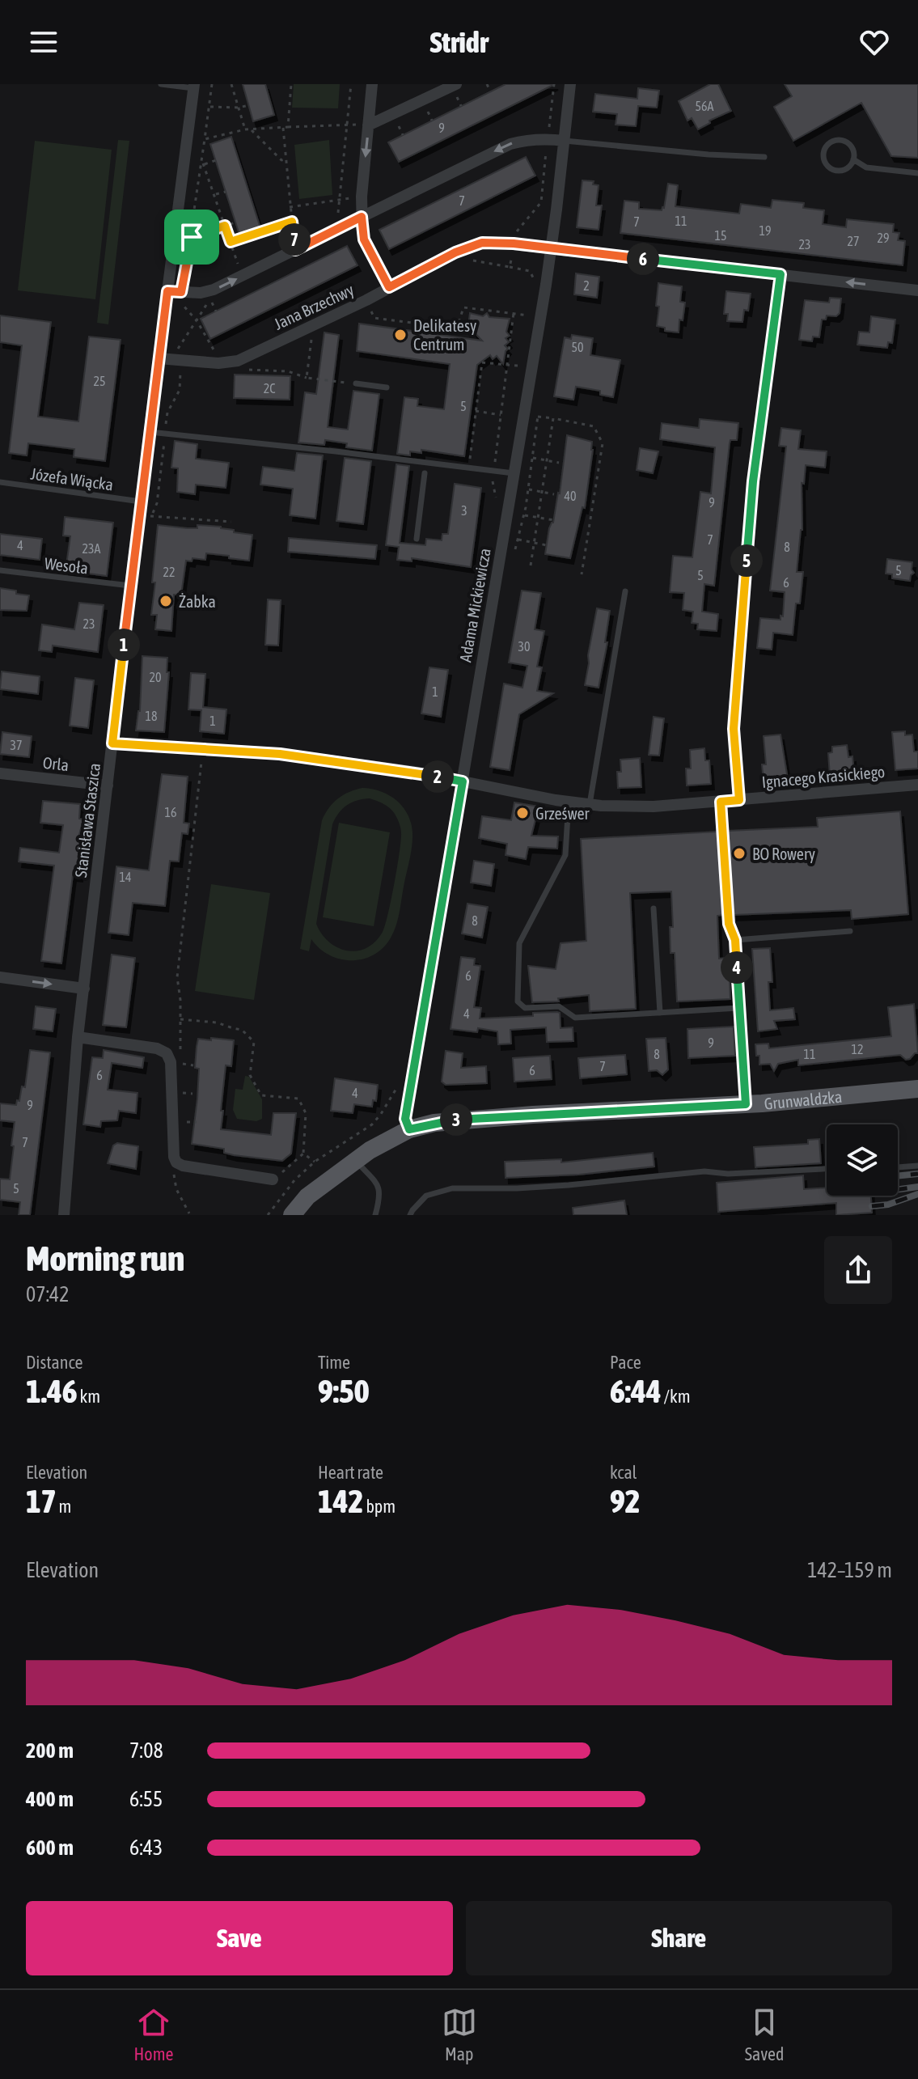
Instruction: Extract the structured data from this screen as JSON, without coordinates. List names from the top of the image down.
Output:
{
  "streets": {
    "main road": ["Grunwaldzka"],
    "street": [
      "Jana Brzechwy",
      "Adama Mickiewicza",
      "Orla",
      "Ignacego Krasickiego",
      "Stanisława Staszica"
    ],
    "lane": ["Józefa Wiącka", "Wesoła"]
  },
  "crossings": [
    ["Jana Brzechwy", "Adama Mickiewicza"],
    ["Jana Brzechwy", "Stanisława Staszica"],
    ["Józefa Wiącka", "Stanisława Staszica"],
    ["Wesoła", "Stanisława Staszica"],
    ["Adama Mickiewicza", "Ignacego Krasickiego"],
    ["Adama Mickiewicza", "Grunwaldzka"],
    ["Orla", "Stanisława Staszica"],
    ["Ignacego Krasickiego", "Stanisława Staszica"]
  ],
  "places": [
    "Delikatesy Centrum",
    "Żabka",
    "Grześwer",
    "BO Rowery"
  ],
  "house_numbers": [
    "56A",
    "9",
    "7",
    "11",
    "7",
    "19",
    "15",
    "29",
    "27",
    "23",
    "2",
    "50",
    "25",
    "2C",
    "5",
    "40",
    "9",
    "3",
    "7",
    "4",
    "8",
    "23A",
    "5",
    "22",
    "5",
    "6",
    "23",
    "30",
    "20",
    "1",
    "18",
    "1",
    "37",
    "16",
    "14",
    "8",
    "6",
    "4",
    "9",
    "12",
    "8",
    "11",
    "7",
    "6",
    "6",
    "4",
    "9",
    "7",
    "5"
  ],
  "page": {
    "header": "Stridr",
    "pins": [
      "7",
      "6",
      "5",
      "1",
      "2",
      "4",
      "3"
    ],
    "heading": ["Morning run", "07:42"],
    "stats": [
      ["Distance", "1.46 km"],
      ["Time", "9:50"],
      ["Pace", "6:44 /km"],
      ["Elevation", "17 m"],
      ["Heart rate", "142 bpm"],
      ["kcal", "92"]
    ],
    "chart": ["Elevation", "142–159 m"],
    "list": [
      {
        "name": "200 m",
        "note": "7:08"
      },
      {
        "name": "400 m",
        "note": "6:55"
      },
      {
        "name": "600 m",
        "note": "6:43"
      }
    ],
    "buttons": ["Save", "Share"],
    "tabs": ["Home", "Map", "Saved"]
  }
}
